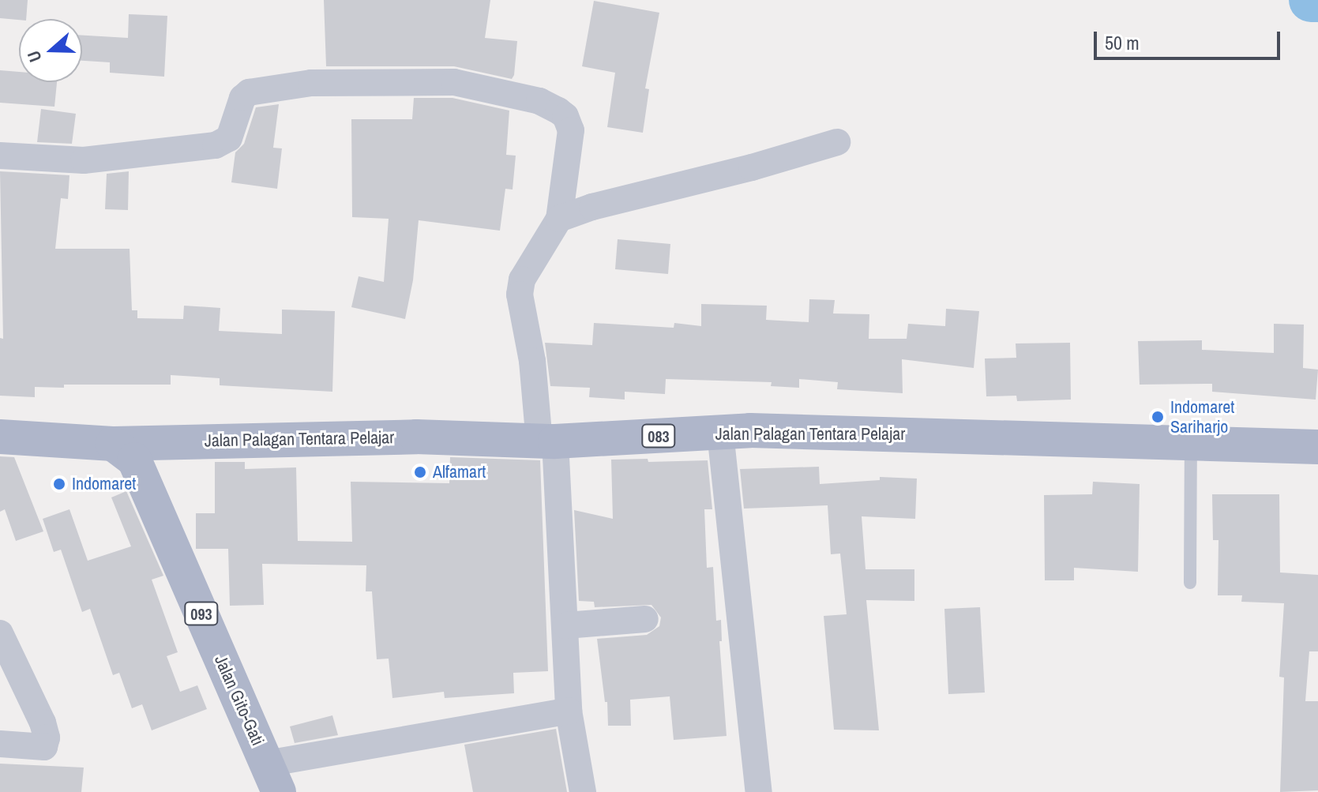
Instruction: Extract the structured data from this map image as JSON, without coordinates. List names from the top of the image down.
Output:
{
  "streets": {
    "main road": [
      "Jalan Palagan Tentara Pelajar",
      "083",
      "093",
      "Jalan Gito-Gati"
    ]
  },
  "crossings": [
    ["Jalan Palagan Tentara Pelajar", "Jalan Gito-Gati"]
  ],
  "places": ["Indomaret Sariharjo", "Alfamart", "Indomaret"],
  "scale_bar": "50 m",
  "north": "left"
}
